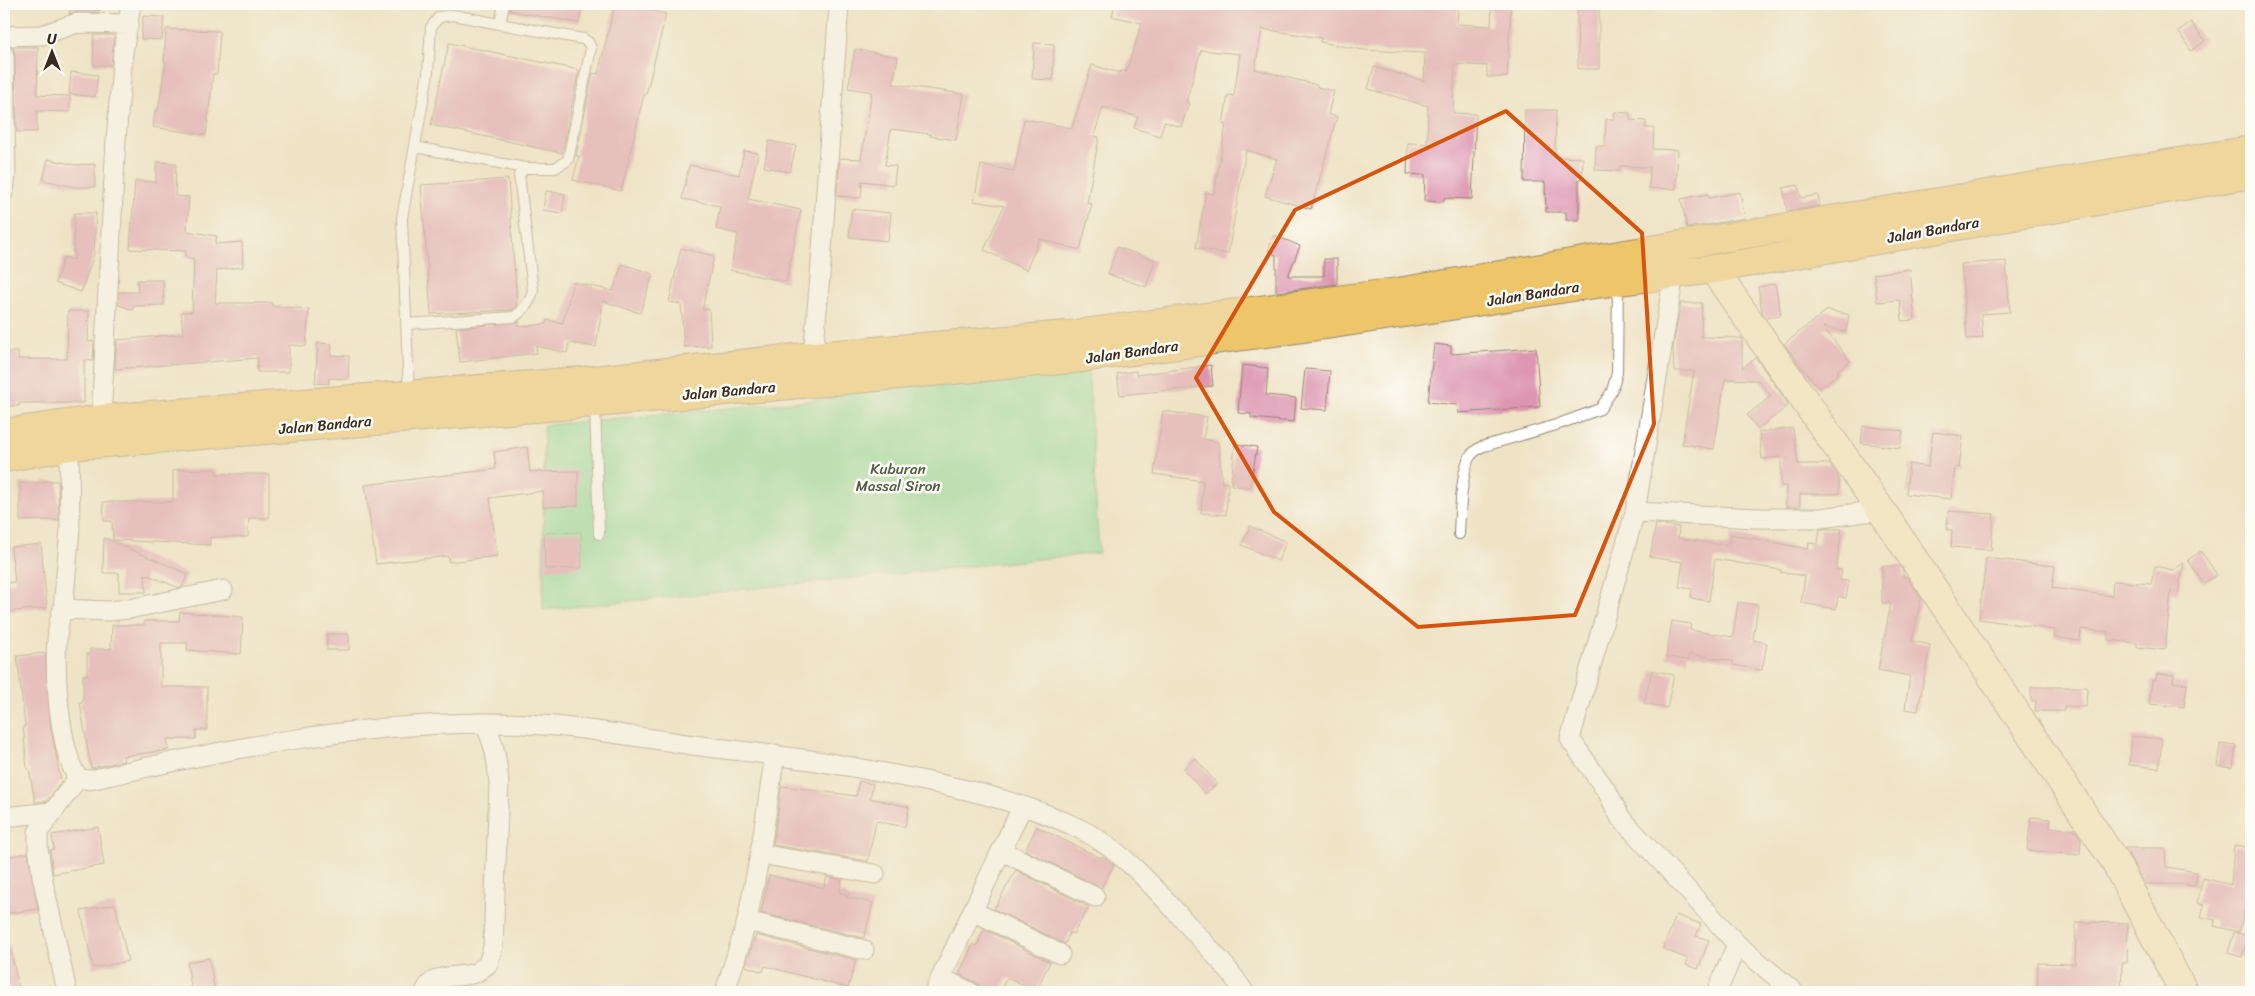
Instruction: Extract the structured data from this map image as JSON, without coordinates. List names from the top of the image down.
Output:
{
  "streets": {
    "highway": ["Jalan Bandara"]
  },
  "parks": ["Kuburan Massal Siron"],
  "north": "top"
}
